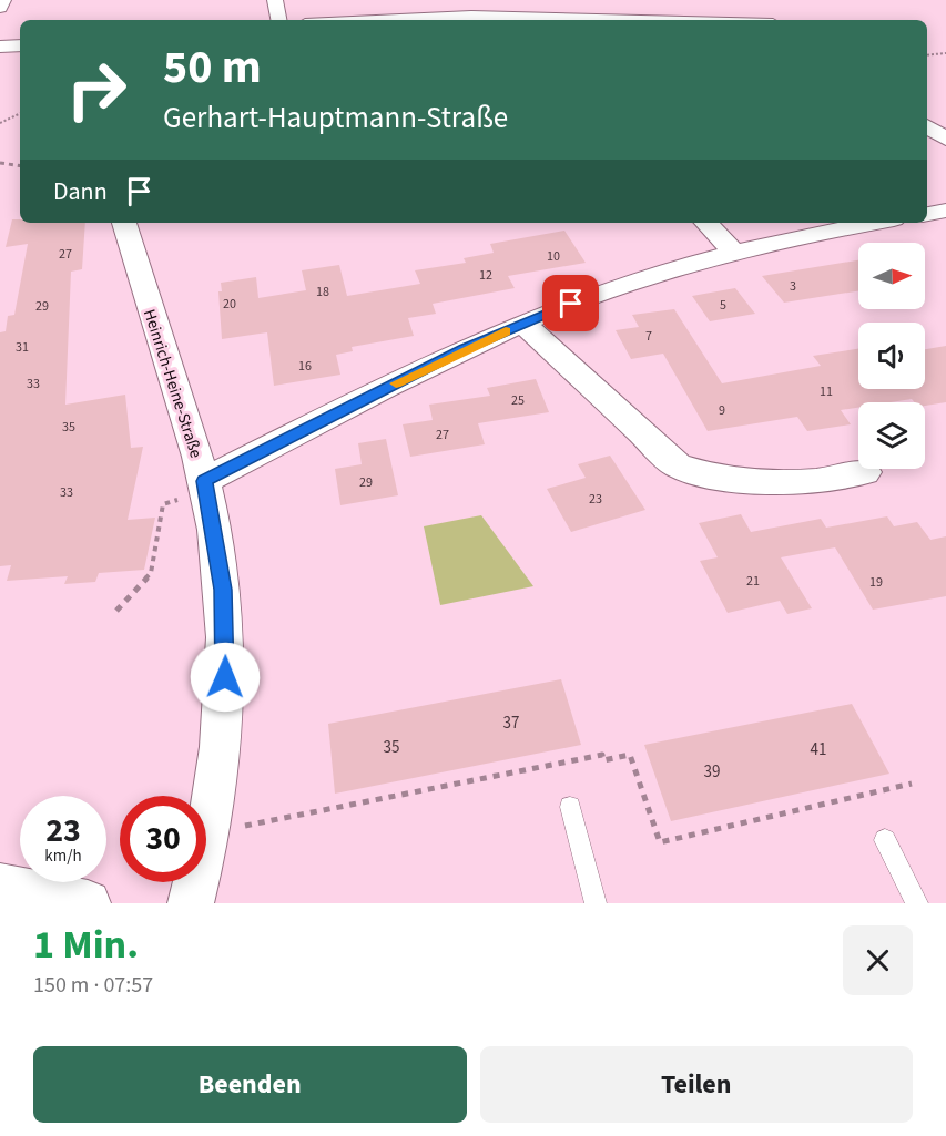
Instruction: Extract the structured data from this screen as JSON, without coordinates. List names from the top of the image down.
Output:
{
  "streets": {
    "street": ["Heinrich-Heine-Straße"]
  },
  "house_numbers": [
    "27",
    "10",
    "12",
    "3",
    "18",
    "20",
    "5",
    "29",
    "7",
    "31",
    "16",
    "33",
    "11",
    "25",
    "9",
    "35",
    "27",
    "29",
    "33",
    "23",
    "21",
    "19",
    "37",
    "35",
    "41",
    "39"
  ],
  "north": "right",
  "page": {
    "turn": ["50 m", "Gerhart-Hauptmann-Straße"],
    "then": "Dann",
    "speed": "23 km/h",
    "limit": "30",
    "heading": ["1 Min.", "150 m · 07:57"],
    "buttons": ["Beenden", "Teilen"]
  }
}
